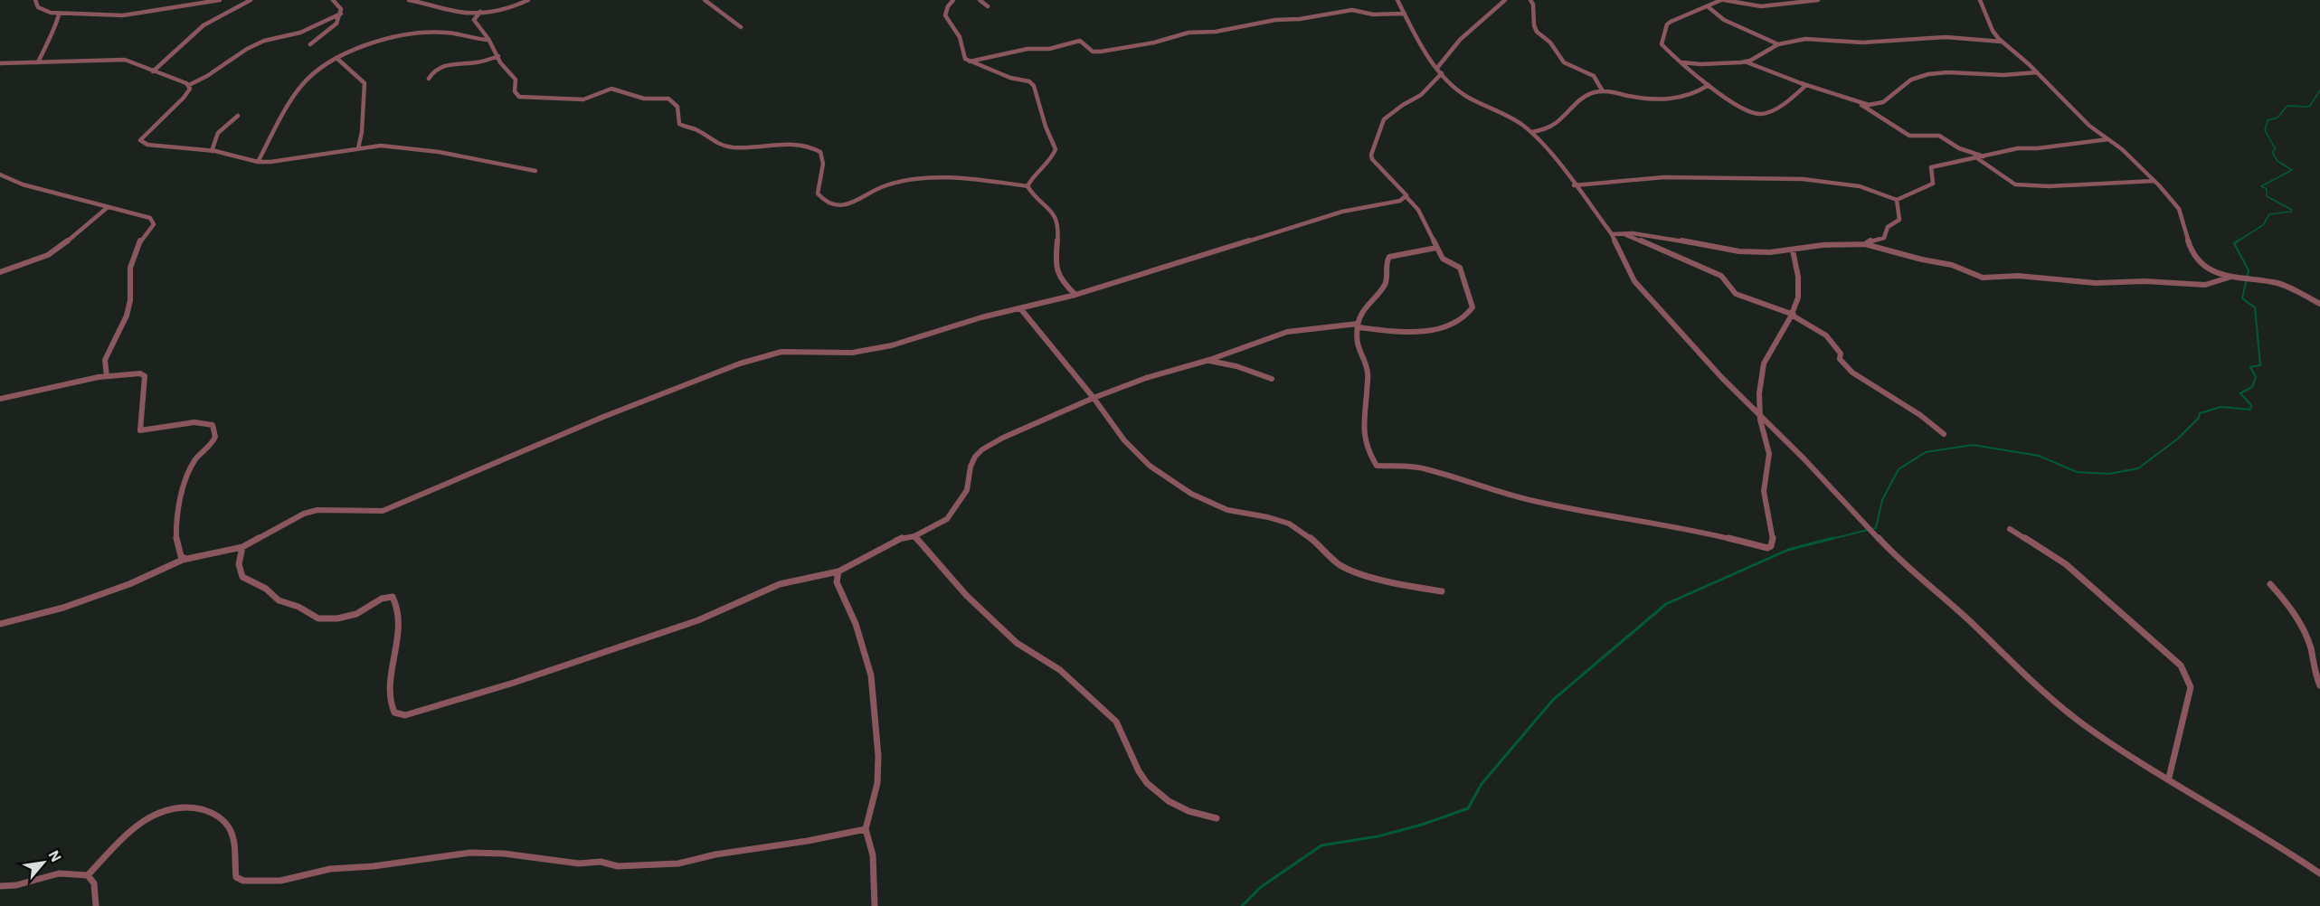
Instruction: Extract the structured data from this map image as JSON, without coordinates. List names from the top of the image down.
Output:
{
  "north": "top right"
}
